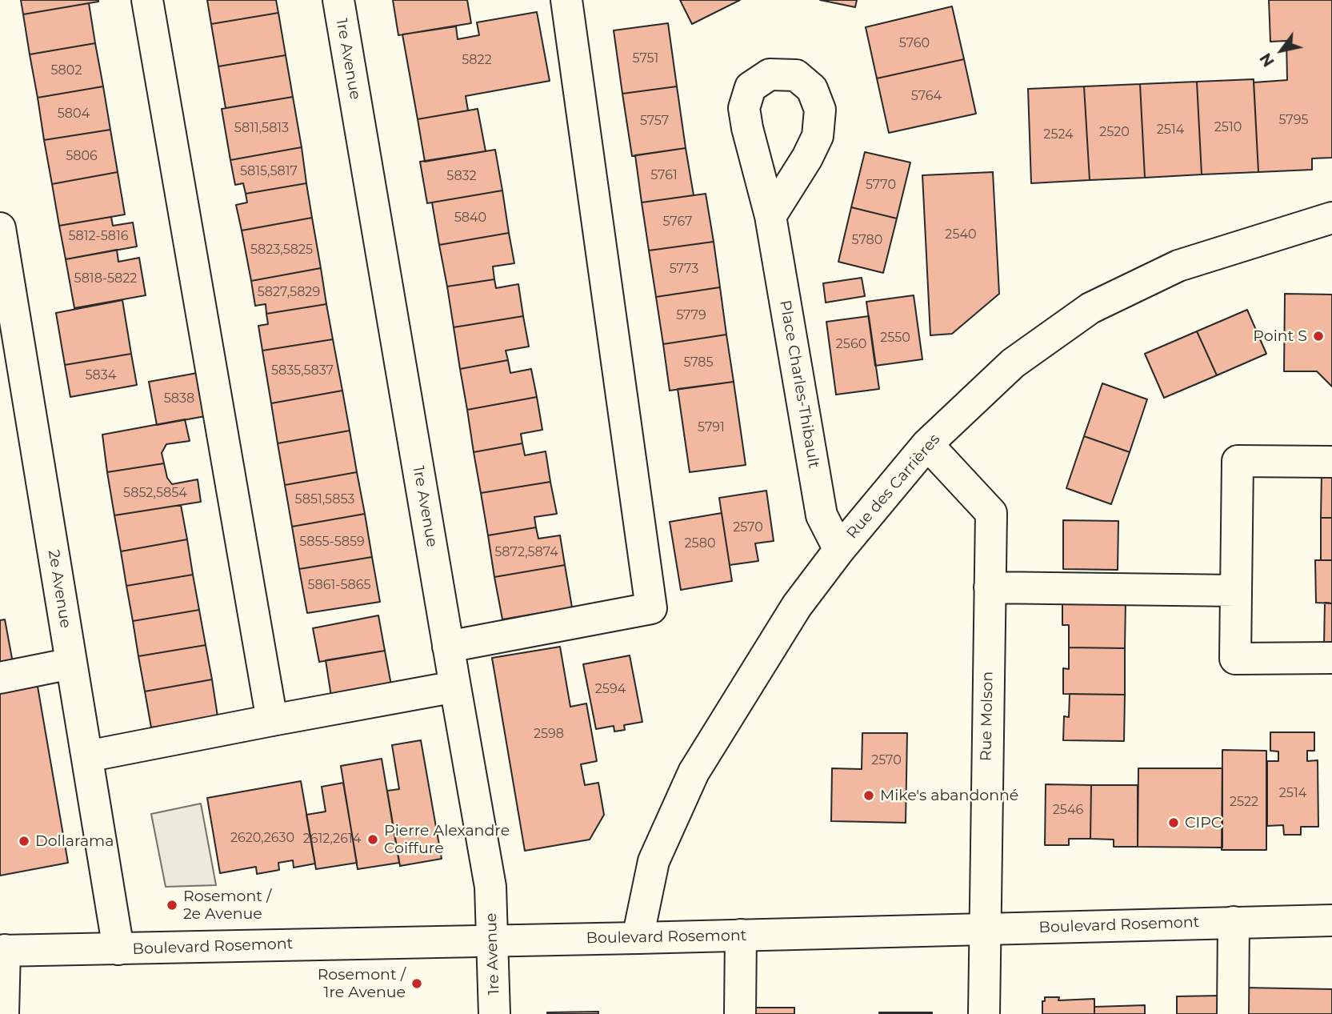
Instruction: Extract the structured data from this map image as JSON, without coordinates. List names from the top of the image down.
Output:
{
  "streets": {
    "street": [
      "1re Avenue",
      "Place Charles-Thibault",
      "Rue des Carrières",
      "2e Avenue",
      "Rue Molson",
      "Boulevard Rosemont"
    ]
  },
  "crossings": [
    ["1re Avenue", "Boulevard Rosemont"],
    ["Place Charles-Thibault", "Rue des Carrières"],
    ["Rue des Carrières", "Rue Molson"],
    ["Rue des Carrières", "Boulevard Rosemont"],
    ["2e Avenue", "Boulevard Rosemont"],
    ["Rue Molson", "Boulevard Rosemont"]
  ],
  "places": [
    "Point S",
    "Mike's abandonné",
    "CIPC",
    "Pierre Alexandre Coiffure",
    "Dollarama",
    "Rosemont / 2e Avenue",
    "Rosemont / 1re Avenue"
  ],
  "house_numbers": [
    "5760",
    "5751",
    "5822",
    "5802",
    "5764",
    "5804",
    "5795",
    "5757",
    "2510",
    "5811,5813",
    "2514",
    "2520",
    "2524",
    "5806",
    "5815,5817",
    "5761",
    "5832",
    "5770",
    "5840",
    "5767",
    "2540",
    "5812-5816",
    "5780",
    "5823,5825",
    "5773",
    "5818-5822",
    "5827,5829",
    "5779",
    "2550",
    "2560",
    "5785",
    "5835,5837",
    "5834",
    "5838",
    "5791",
    "5852,5854",
    "5851,5853",
    "2570",
    "5855-5859",
    "2580",
    "5872,5874",
    "5861-5865",
    "2594",
    "2598",
    "2570",
    "2514",
    "2522",
    "2546",
    "2620,2630",
    "2612,2614"
  ],
  "north": "bottom left"
}
